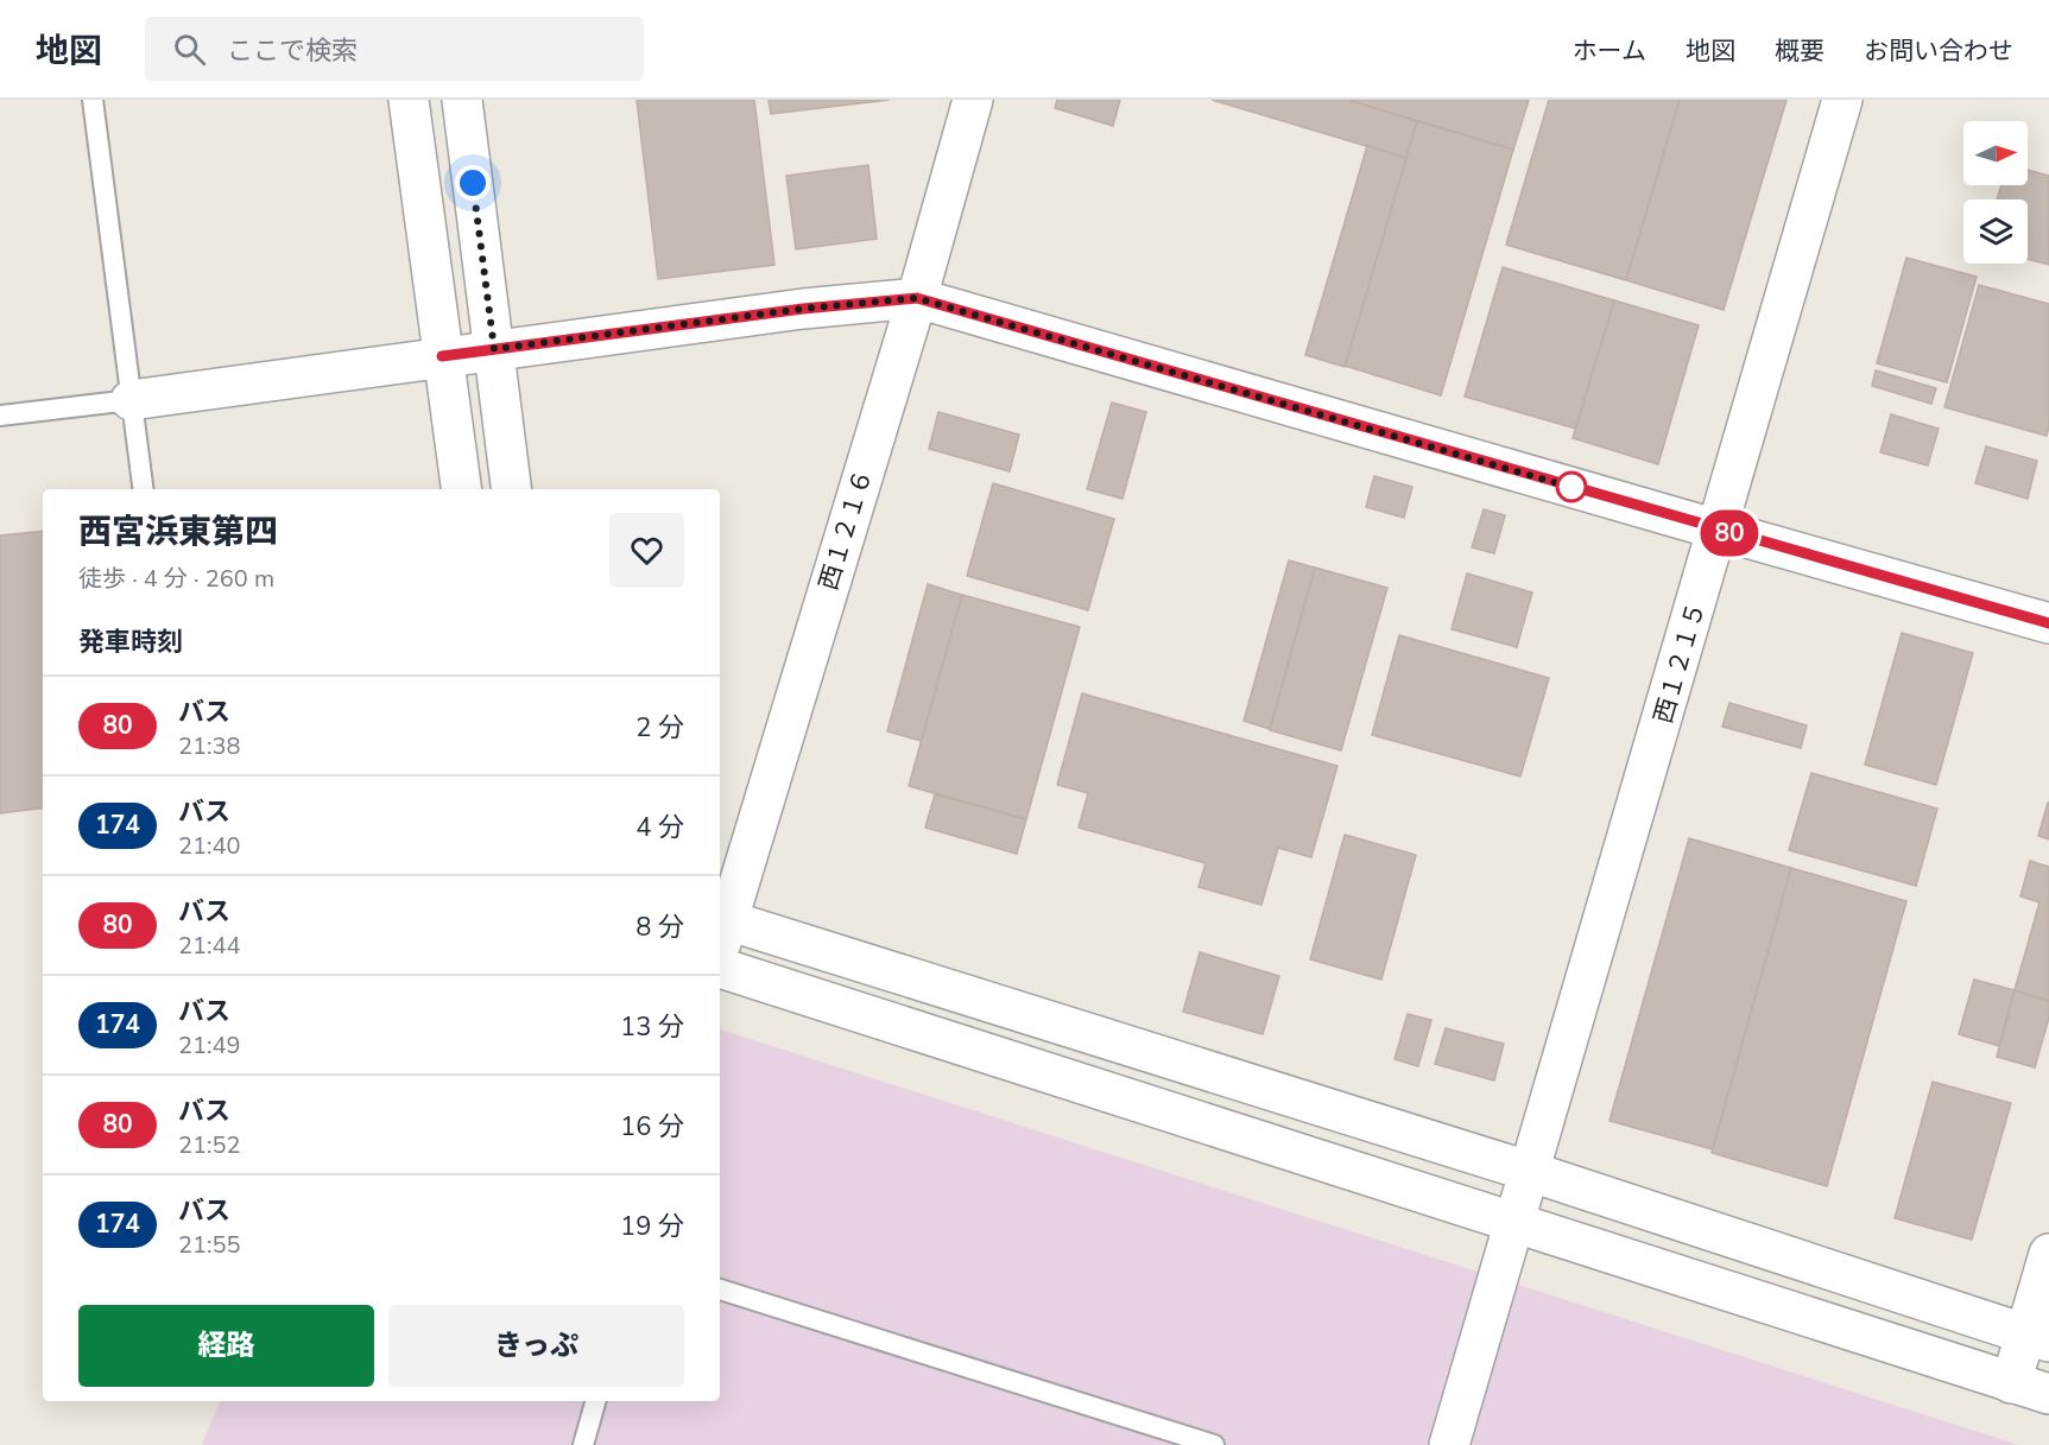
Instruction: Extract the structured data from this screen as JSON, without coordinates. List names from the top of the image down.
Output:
{
  "streets": {
    "street": ["西１２１６", "西１２１５"]
  },
  "lines": ["bus line 80"],
  "north": "right",
  "page": {
    "header": "地図",
    "search": "ここで検索",
    "nav": [
      "ホーム",
      "地図",
      "概要",
      "お問い合わせ"
    ],
    "on_map": "80",
    "heading": [
      ["西宮浜東第四", "徒歩 · 4 分 · 260 m"],
      "発車時刻"
    ],
    "list": [
      {
        "mark": "80",
        "name": "バス",
        "note": "21:38",
        "value": "2 分"
      },
      {
        "mark": "174",
        "name": "バス",
        "note": "21:40",
        "value": "4 分"
      },
      {
        "mark": "80",
        "name": "バス",
        "note": "21:44",
        "value": "8 分"
      },
      {
        "mark": "174",
        "name": "バス",
        "note": "21:49",
        "value": "13 分"
      },
      {
        "mark": "80",
        "name": "バス",
        "note": "21:52",
        "value": "16 分"
      },
      {
        "mark": "174",
        "name": "バス",
        "note": "21:55",
        "value": "19 分"
      }
    ],
    "buttons": ["経路", "きっぷ"]
  }
}
